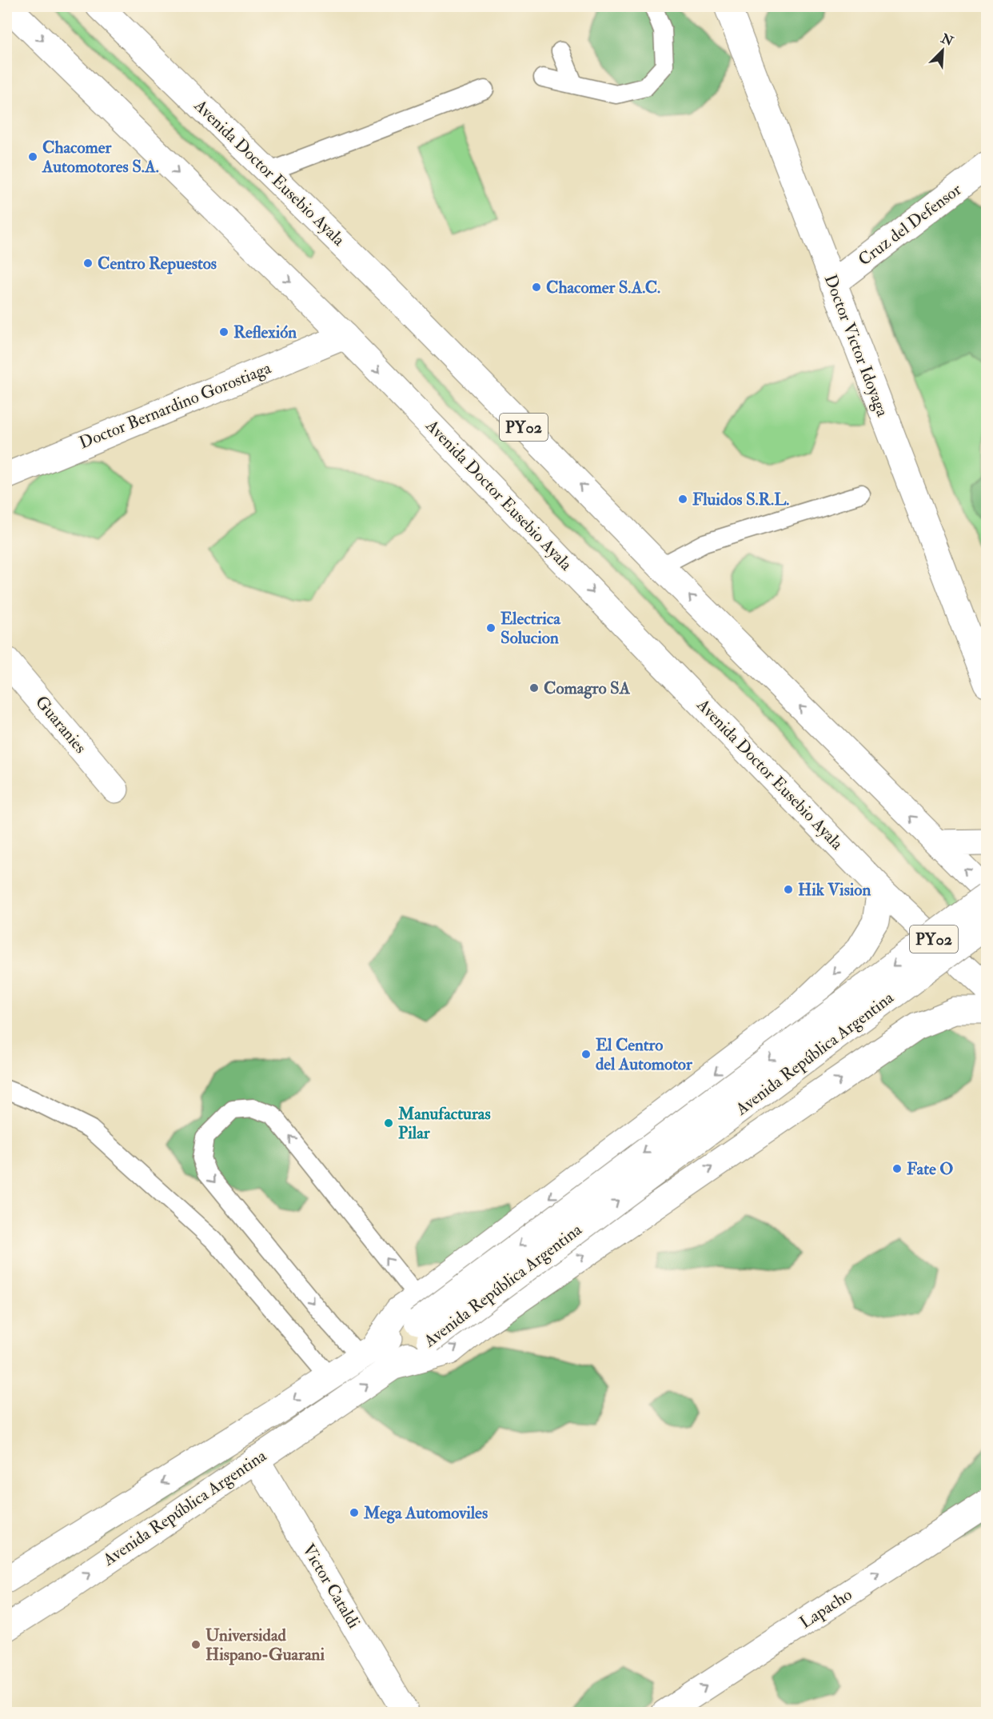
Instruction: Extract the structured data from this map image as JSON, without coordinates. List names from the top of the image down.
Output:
{
  "streets": {
    "main road": [
      "Avenida Doctor Eusebio Ayala",
      "Cruz del Defensor",
      "Doctor Victor Idoyaga",
      "Doctor Bernardino Gorostiaga",
      "PY02",
      "Guaranies",
      "Avenida República Argentina",
      "Victor Cataldi",
      "Lapacho"
    ]
  },
  "crossings": [
    ["Avenida Doctor Eusebio Ayala", "Doctor Bernardino Gorostiaga"],
    ["Cruz del Defensor", "Doctor Victor Idoyaga"],
    ["Avenida República Argentina", "Victor Cataldi"]
  ],
  "one_way": ["Lapacho"],
  "places": [
    "Chacomer Automotores S.A.",
    "Centro Repuestos",
    "Chacomer S.A.C.",
    "Reflexión",
    "Fluidos S.R.L.",
    "Electrica Solucion",
    "Comagro SA",
    "Hik Vision",
    "El Centro del Automotor",
    "Manufacturas Pilar",
    "Fate O",
    "Mega Automoviles",
    "Universidad Hispano-Guarani"
  ],
  "north": "top right"
}
